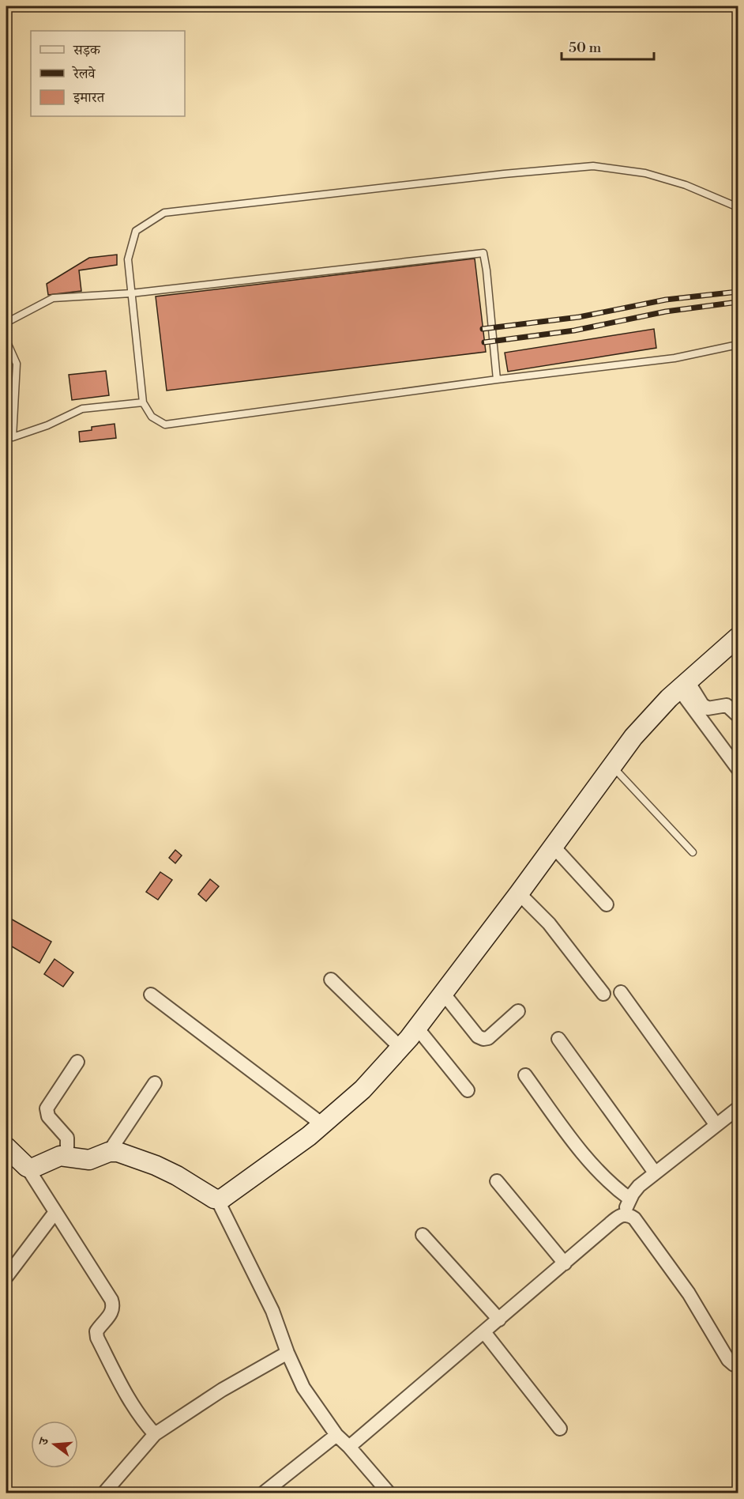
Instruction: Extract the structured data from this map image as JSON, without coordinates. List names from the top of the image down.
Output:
{
  "legend": ["सड़क", "रेलवे", "इमारत"],
  "scale_bar": "50 m",
  "north": "left"
}
